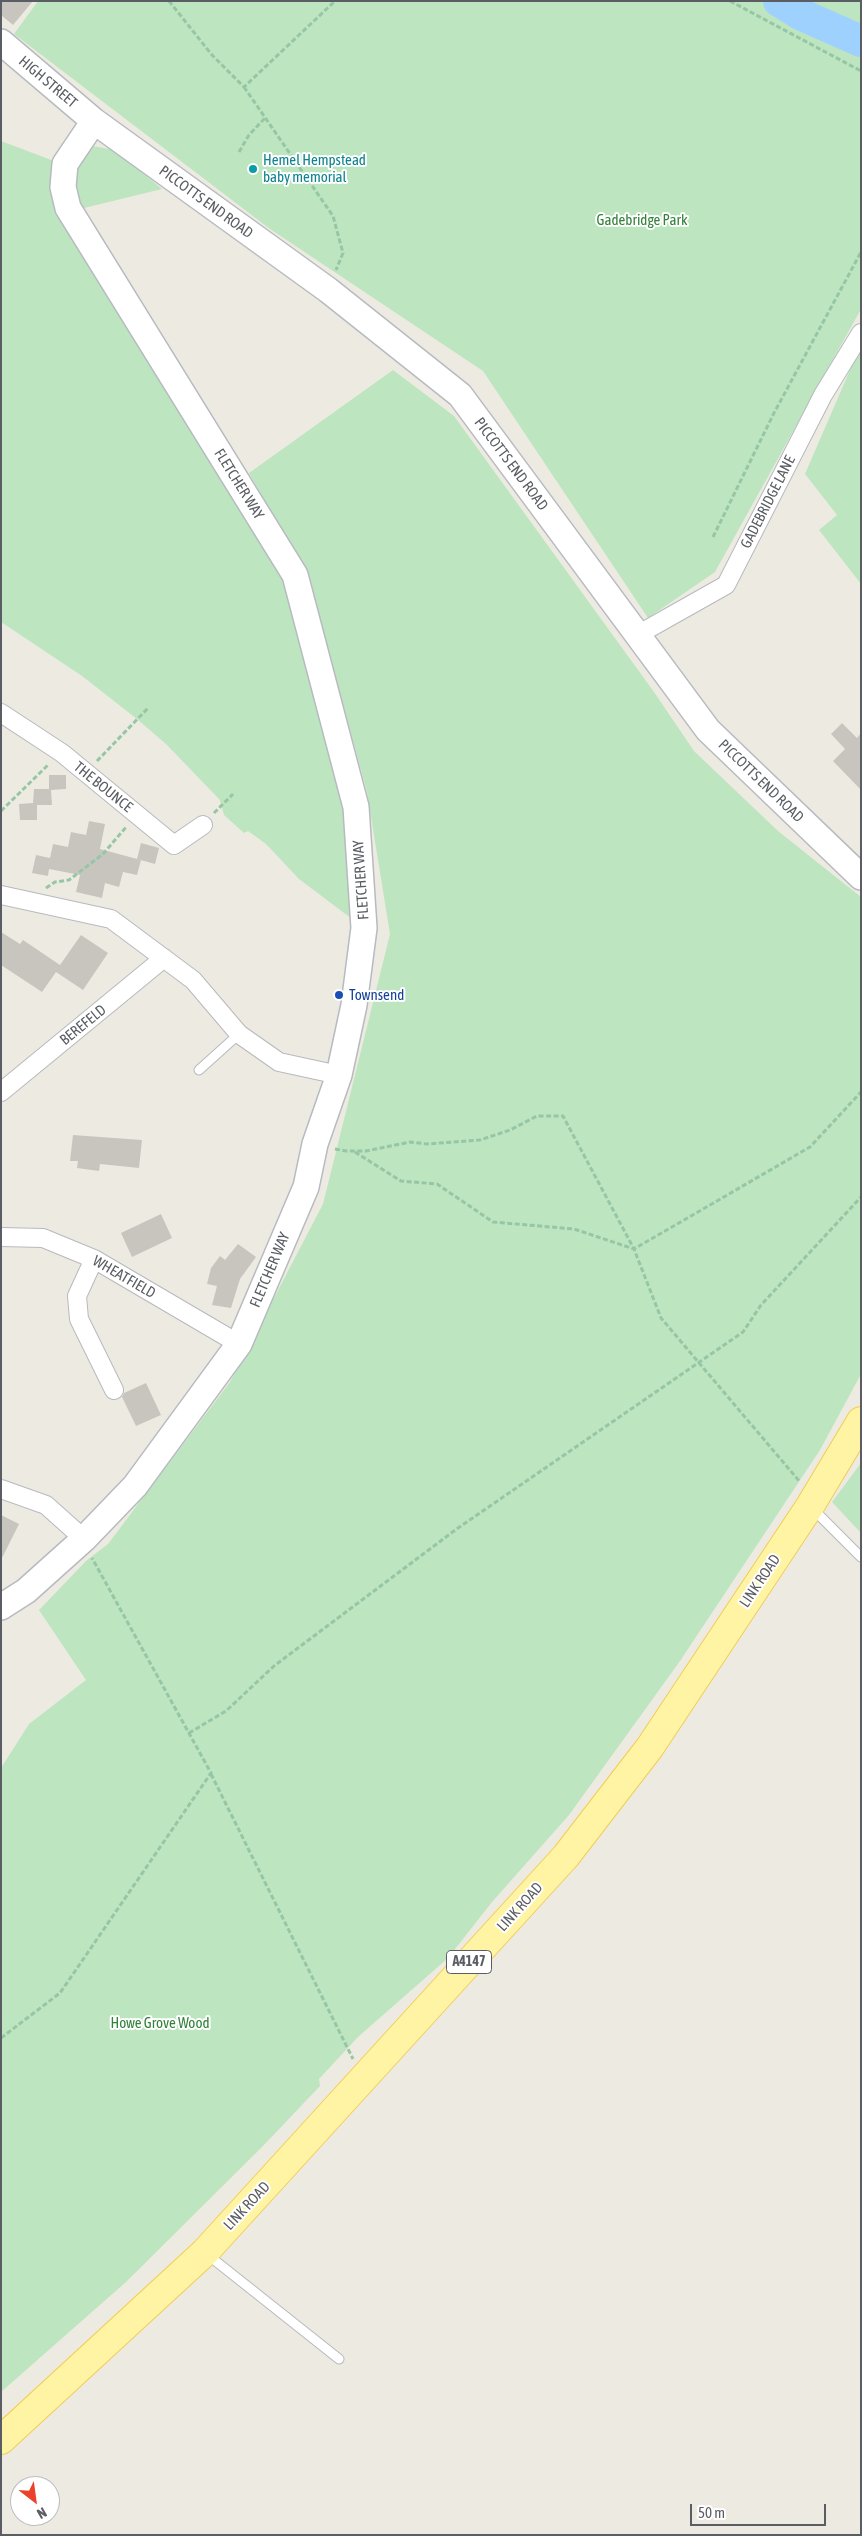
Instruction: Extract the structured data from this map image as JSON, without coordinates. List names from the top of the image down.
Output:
{
  "streets": {
    "main road": ["LINK ROAD", "A4147"],
    "street": [
      "HIGH STREET",
      "PICCOTTS END ROAD",
      "FLETCHER WAY",
      "GADEBRIDGE LANE",
      "THE BOUNCE",
      "BEREFELD",
      "WHEATFIELD"
    ]
  },
  "crossings": [
    ["HIGH STREET", "PICCOTTS END ROAD"],
    ["HIGH STREET", "FLETCHER WAY"],
    ["PICCOTTS END ROAD", "FLETCHER WAY"],
    ["PICCOTTS END ROAD", "GADEBRIDGE LANE"],
    ["FLETCHER WAY", "WHEATFIELD"]
  ],
  "parks": ["Gadebridge Park", "Howe Grove Wood"],
  "places": ["Hemel Hempstead baby memorial", "Townsend"],
  "scale_bar": "50 m",
  "north": "bottom right"
}
